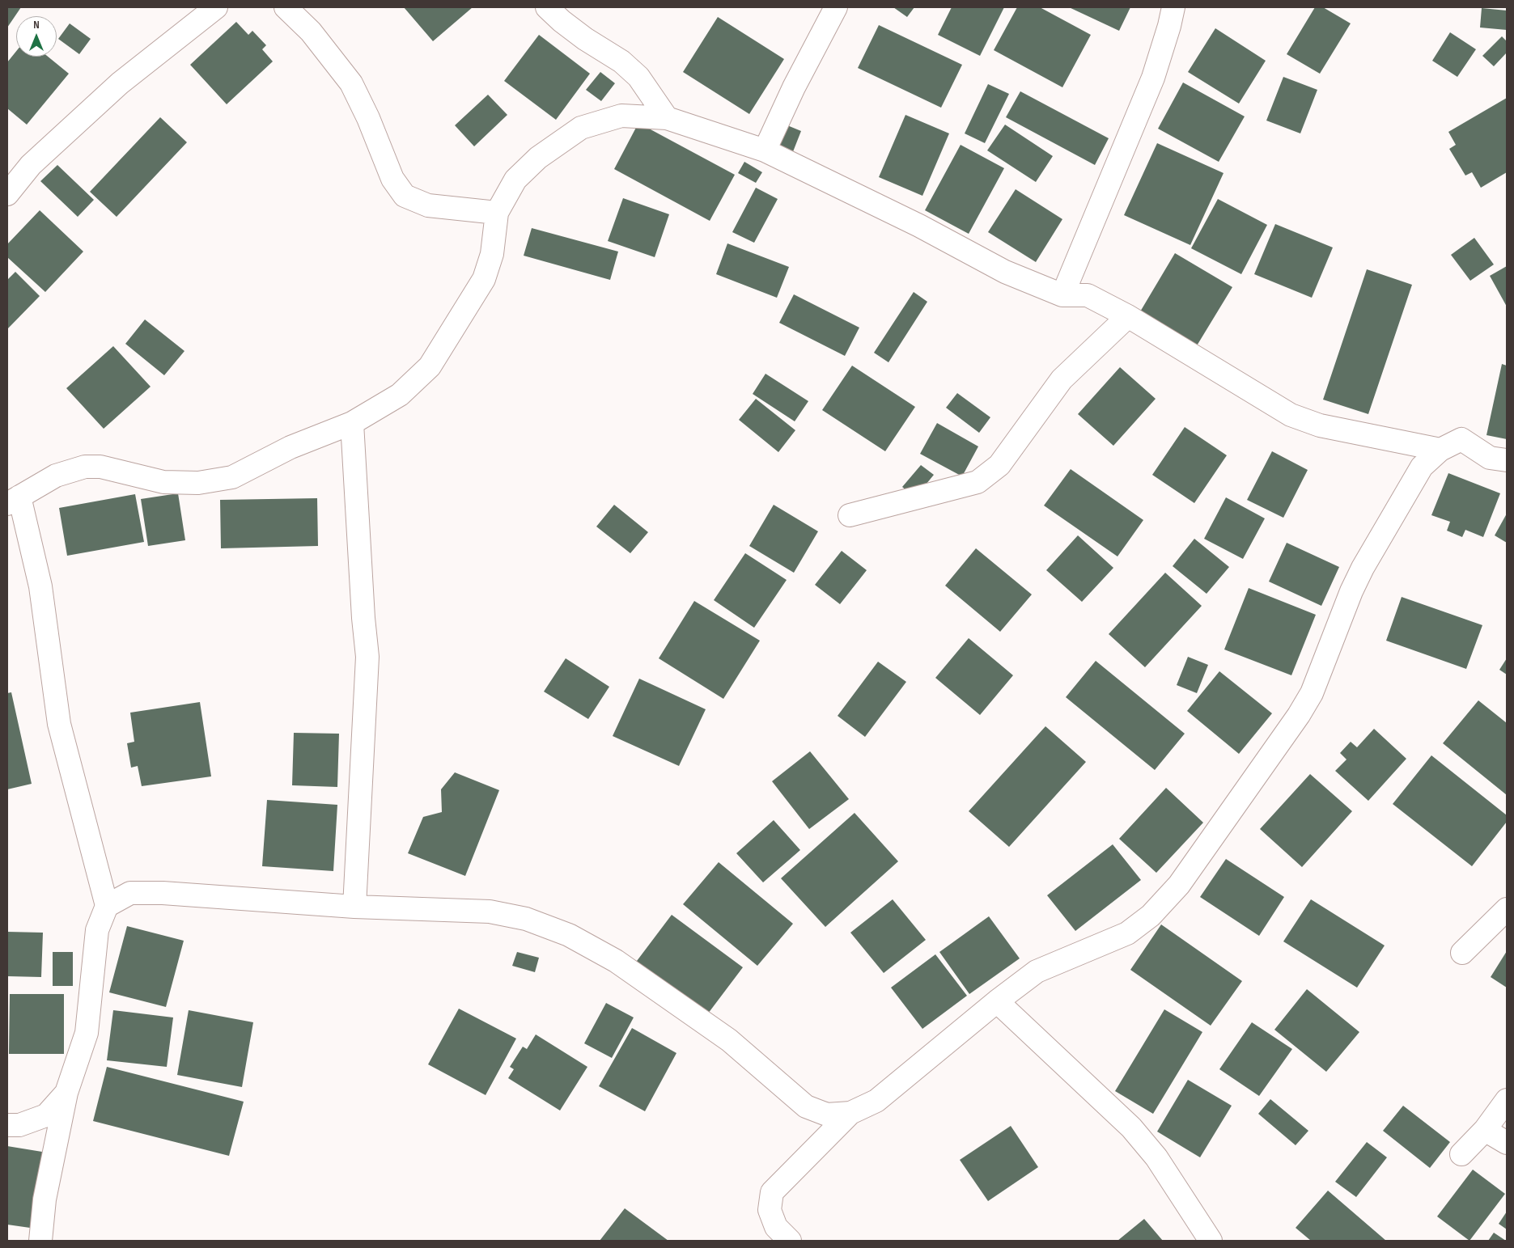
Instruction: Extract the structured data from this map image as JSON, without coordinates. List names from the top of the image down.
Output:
{
  "north": "top"
}
